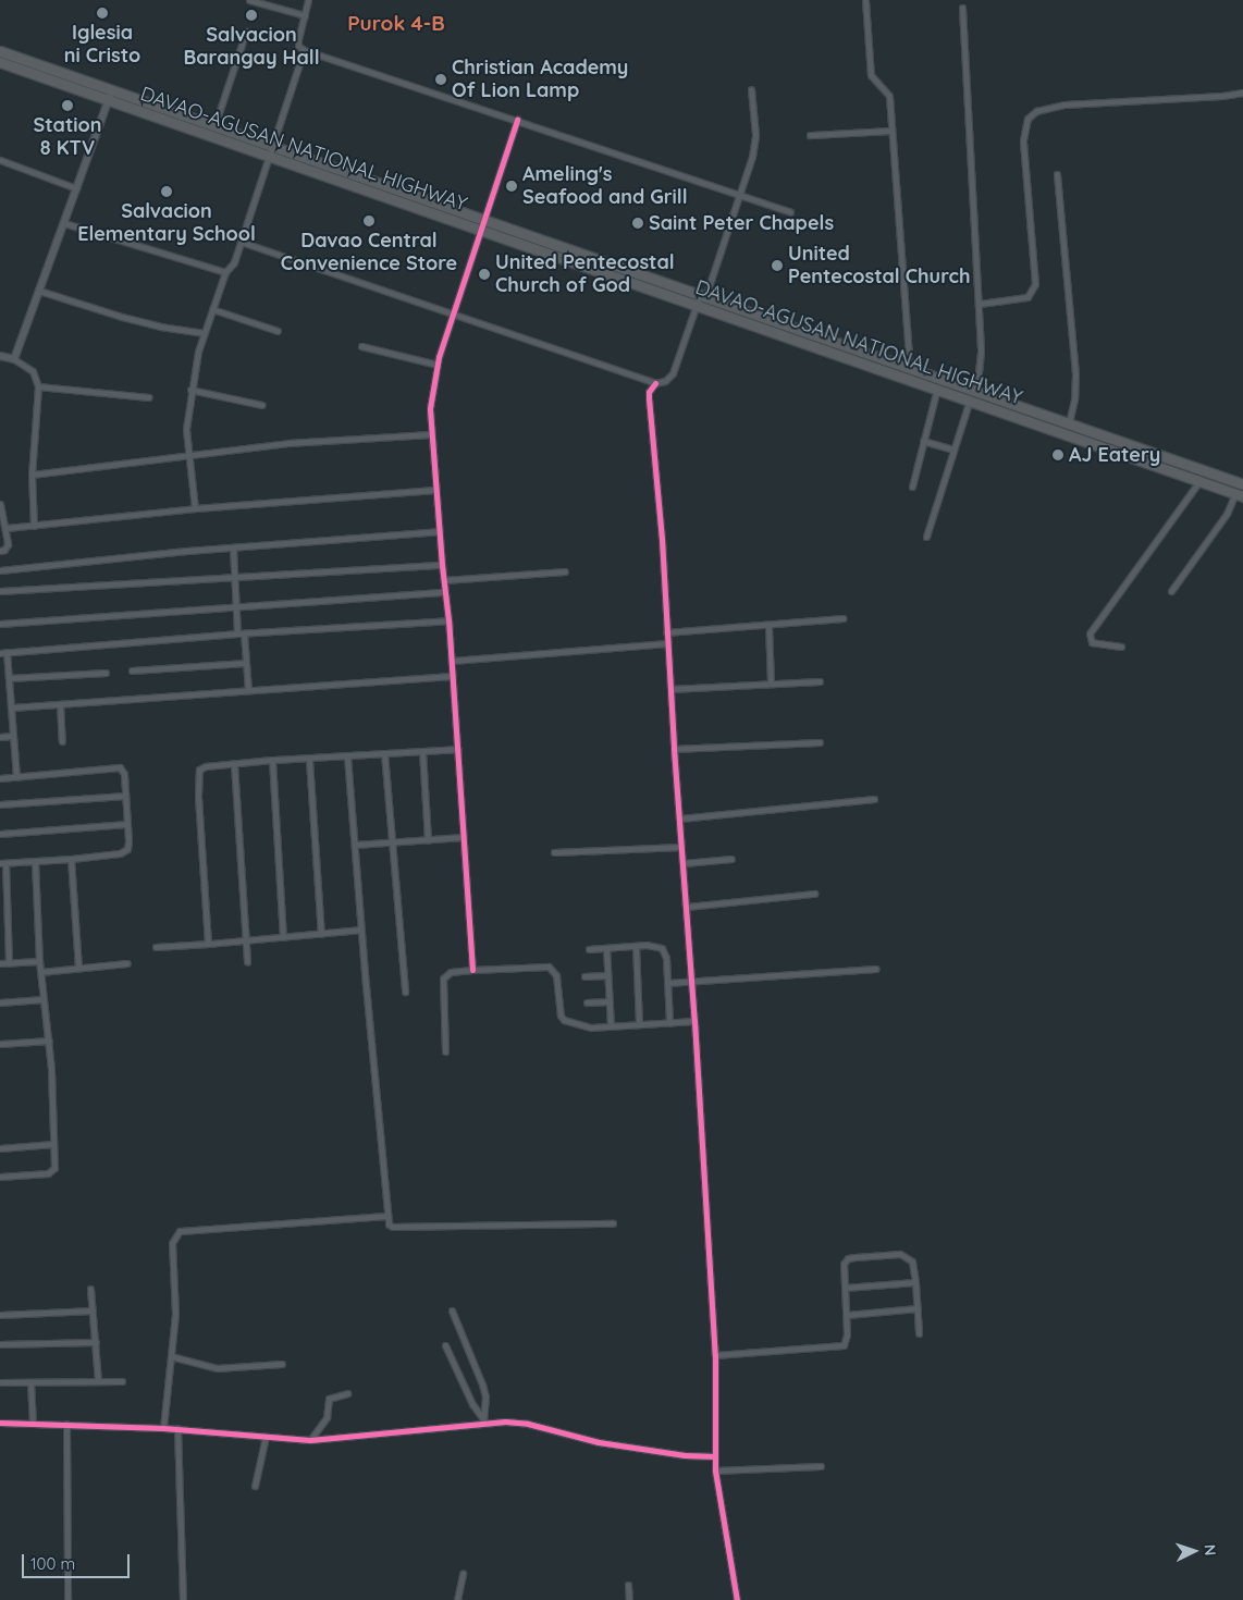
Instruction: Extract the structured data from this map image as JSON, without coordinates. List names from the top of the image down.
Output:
{
  "streets": {
    "highway": ["DAVAO-AGUSAN NATIONAL HIGHWAY"]
  },
  "districts": ["Purok 4-B"],
  "places": [
    "Iglesia ni Cristo",
    "Salvacion Barangay Hall",
    "Christian Academy Of Lion Lamp",
    "Station 8 KTV",
    "Ameling's Seafood and Grill",
    "Salvacion Elementary School",
    "Davao Central Convenience Store",
    "Saint Peter Chapels",
    "United Pentecostal Church",
    "United Pentecostal Church of God",
    "AJ Eatery"
  ],
  "scale_bar": "100 m",
  "north": "right"
}
